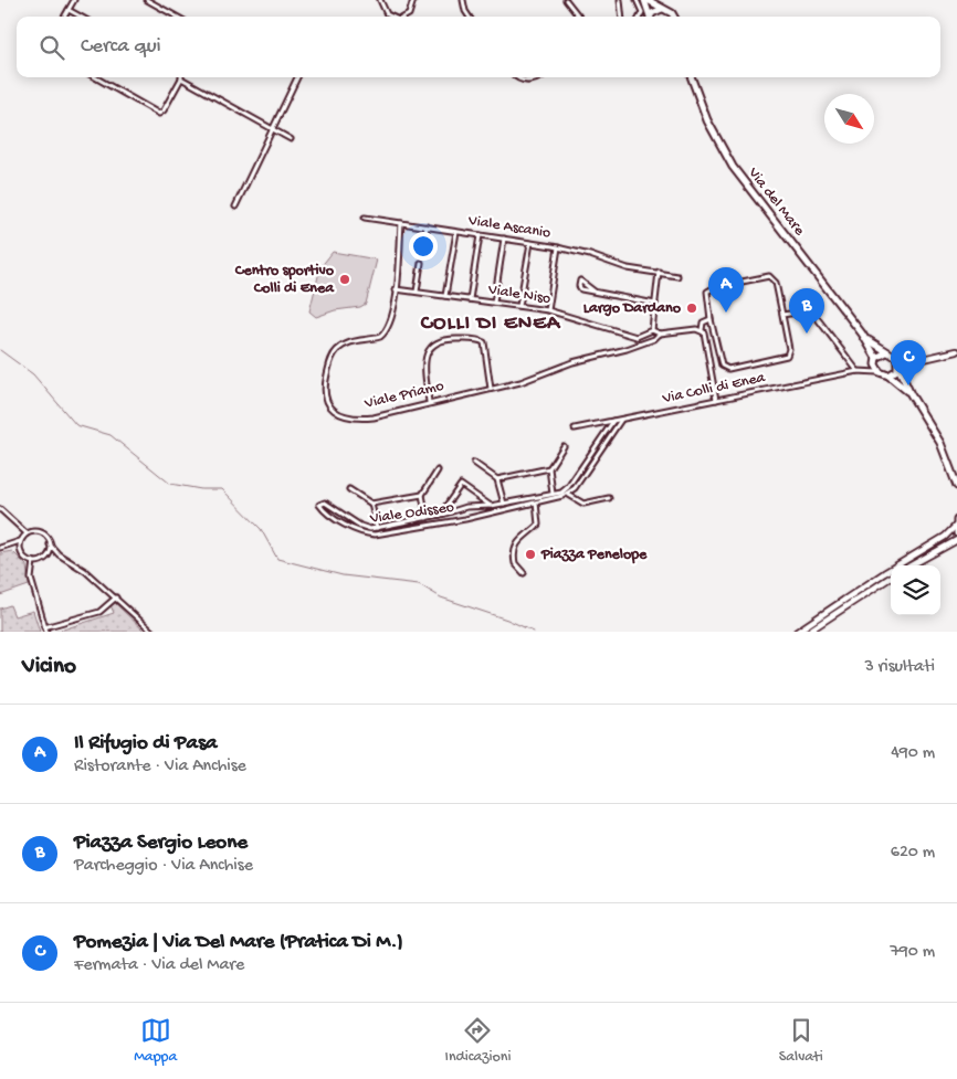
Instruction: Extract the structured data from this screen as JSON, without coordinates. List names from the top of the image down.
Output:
{
  "streets": {
    "main road": ["Via del Mare"],
    "street": [
      "Viale Ascanio",
      "Viale Niso",
      "Via Colli di Enea",
      "Viale Priamo",
      "Viale Odisseo"
    ]
  },
  "crossings": [
    ["Via del Mare", "Via Colli di Enea"],
    ["Viale Niso", "Viale Priamo"],
    ["Via Colli di Enea", "Viale Odisseo"]
  ],
  "districts": ["COLLI DI ENEA"],
  "places": ["Centro sportivo Colli di Enea", "Largo Dardano", "Piazza Penelope"],
  "north": "bottom right",
  "page": {
    "search": "Cerca qui",
    "pins": ["A", "B", "C"],
    "heading": ["Vicino", "3 risultati"],
    "list": [
      {
        "mark": "A",
        "name": "Il Rifugio di Pasa",
        "note": "Ristorante · Via Anchise",
        "value": "490 m"
      },
      {
        "mark": "B",
        "name": "Piazza Sergio Leone",
        "note": "Parcheggio · Via Anchise",
        "value": "620 m"
      },
      {
        "mark": "C",
        "name": "Pomezia | Via Del Mare (Pratica Di M.)",
        "note": "Fermata · Via del Mare",
        "value": "790 m"
      }
    ],
    "nav": ["Mappa", "Indicazioni", "Salvati"]
  }
}
